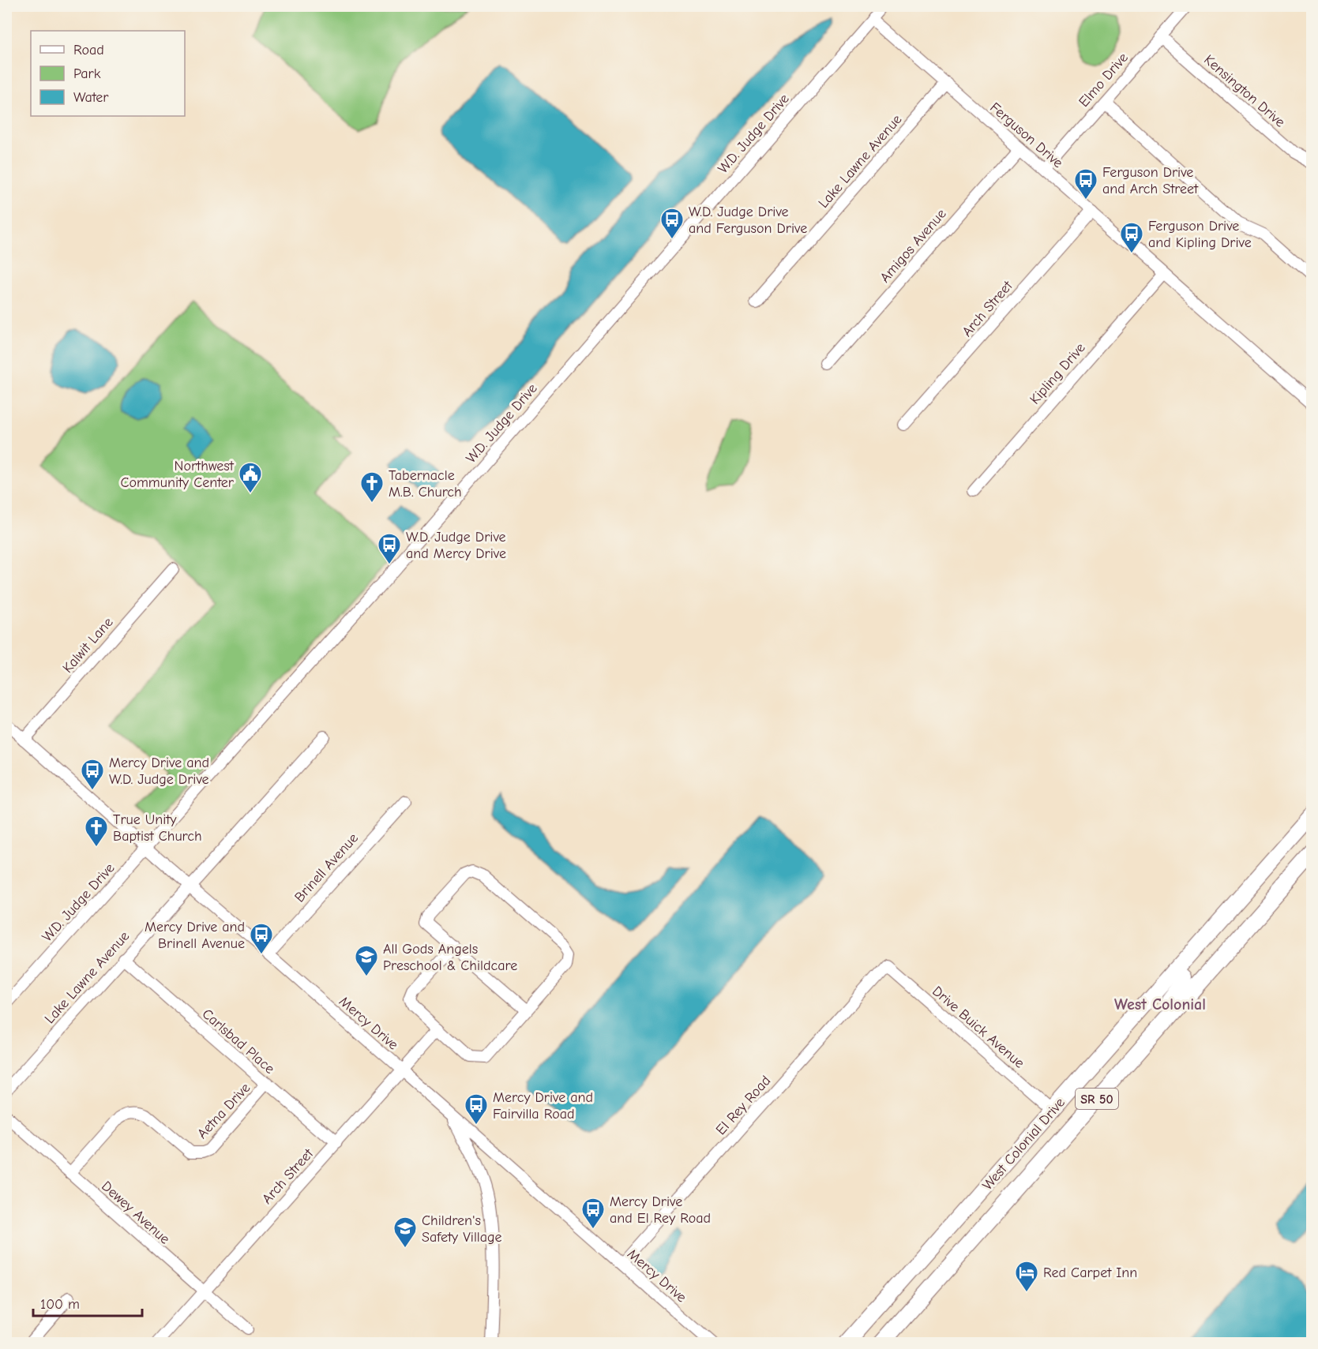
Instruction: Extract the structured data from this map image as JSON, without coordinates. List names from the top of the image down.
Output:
{
  "streets": {
    "highway": ["SR 50", "West Colonial Drive"],
    "street": [
      "Elmo Drive",
      "Kensington Drive",
      "W.D. Judge Drive",
      "Ferguson Drive",
      "Lake Lawne Avenue",
      "Amigos Avenue",
      "Arch Street",
      "Kipling Drive",
      "Kalwit Lane",
      "Brinell Avenue",
      "Mercy Drive",
      "Drive Buick Avenue",
      "Carlsbad Place",
      "El Rey Road",
      "Aetna Drive",
      "Dewey Avenue"
    ]
  },
  "crossings": [
    ["Elmo Drive", "Kensington Drive"],
    ["Elmo Drive", "Ferguson Drive"],
    ["W.D. Judge Drive", "Ferguson Drive"],
    ["W.D. Judge Drive", "Mercy Drive"],
    ["Ferguson Drive", "Lake Lawne Avenue"],
    ["Ferguson Drive", "Amigos Avenue"],
    ["Ferguson Drive", "Arch Street"],
    ["Ferguson Drive", "Kipling Drive"],
    ["Lake Lawne Avenue", "Mercy Drive"],
    ["Lake Lawne Avenue", "Carlsbad Place"],
    ["Arch Street", "Mercy Drive"],
    ["Arch Street", "Carlsbad Place"],
    ["Arch Street", "Dewey Avenue"],
    ["Kalwit Lane", "Mercy Drive"],
    ["Brinell Avenue", "Mercy Drive"],
    ["Mercy Drive", "El Rey Road"],
    ["Drive Buick Avenue", "El Rey Road"],
    ["Drive Buick Avenue", "West Colonial Drive"],
    ["Carlsbad Place", "Aetna Drive"],
    ["Aetna Drive", "Dewey Avenue"]
  ],
  "districts": ["West Colonial"],
  "places": {
    "bus stop": [
      "Ferguson Drive and Arch Street",
      "W.D. Judge Drive and Ferguson Drive",
      "Ferguson Drive and Kipling Drive",
      "W.D. Judge Drive and Mercy Drive",
      "Mercy Drive and W.D. Judge Drive",
      "Mercy Drive and Brinell Avenue",
      "Mercy Drive and Fairvilla Road",
      "Mercy Drive and El Rey Road"
    ],
    "public building": ["Northwest Community Center"],
    "church": ["Tabernacle M.B. Church", "True Unity Baptist Church"],
    "school or university": ["All Gods Angels Preschool & Childcare", "Children's Safety Village"],
    "hotel": ["Red Carpet Inn"]
  },
  "legend": ["Road", "Park", "Water"],
  "scale_bar": "100 m"
}
